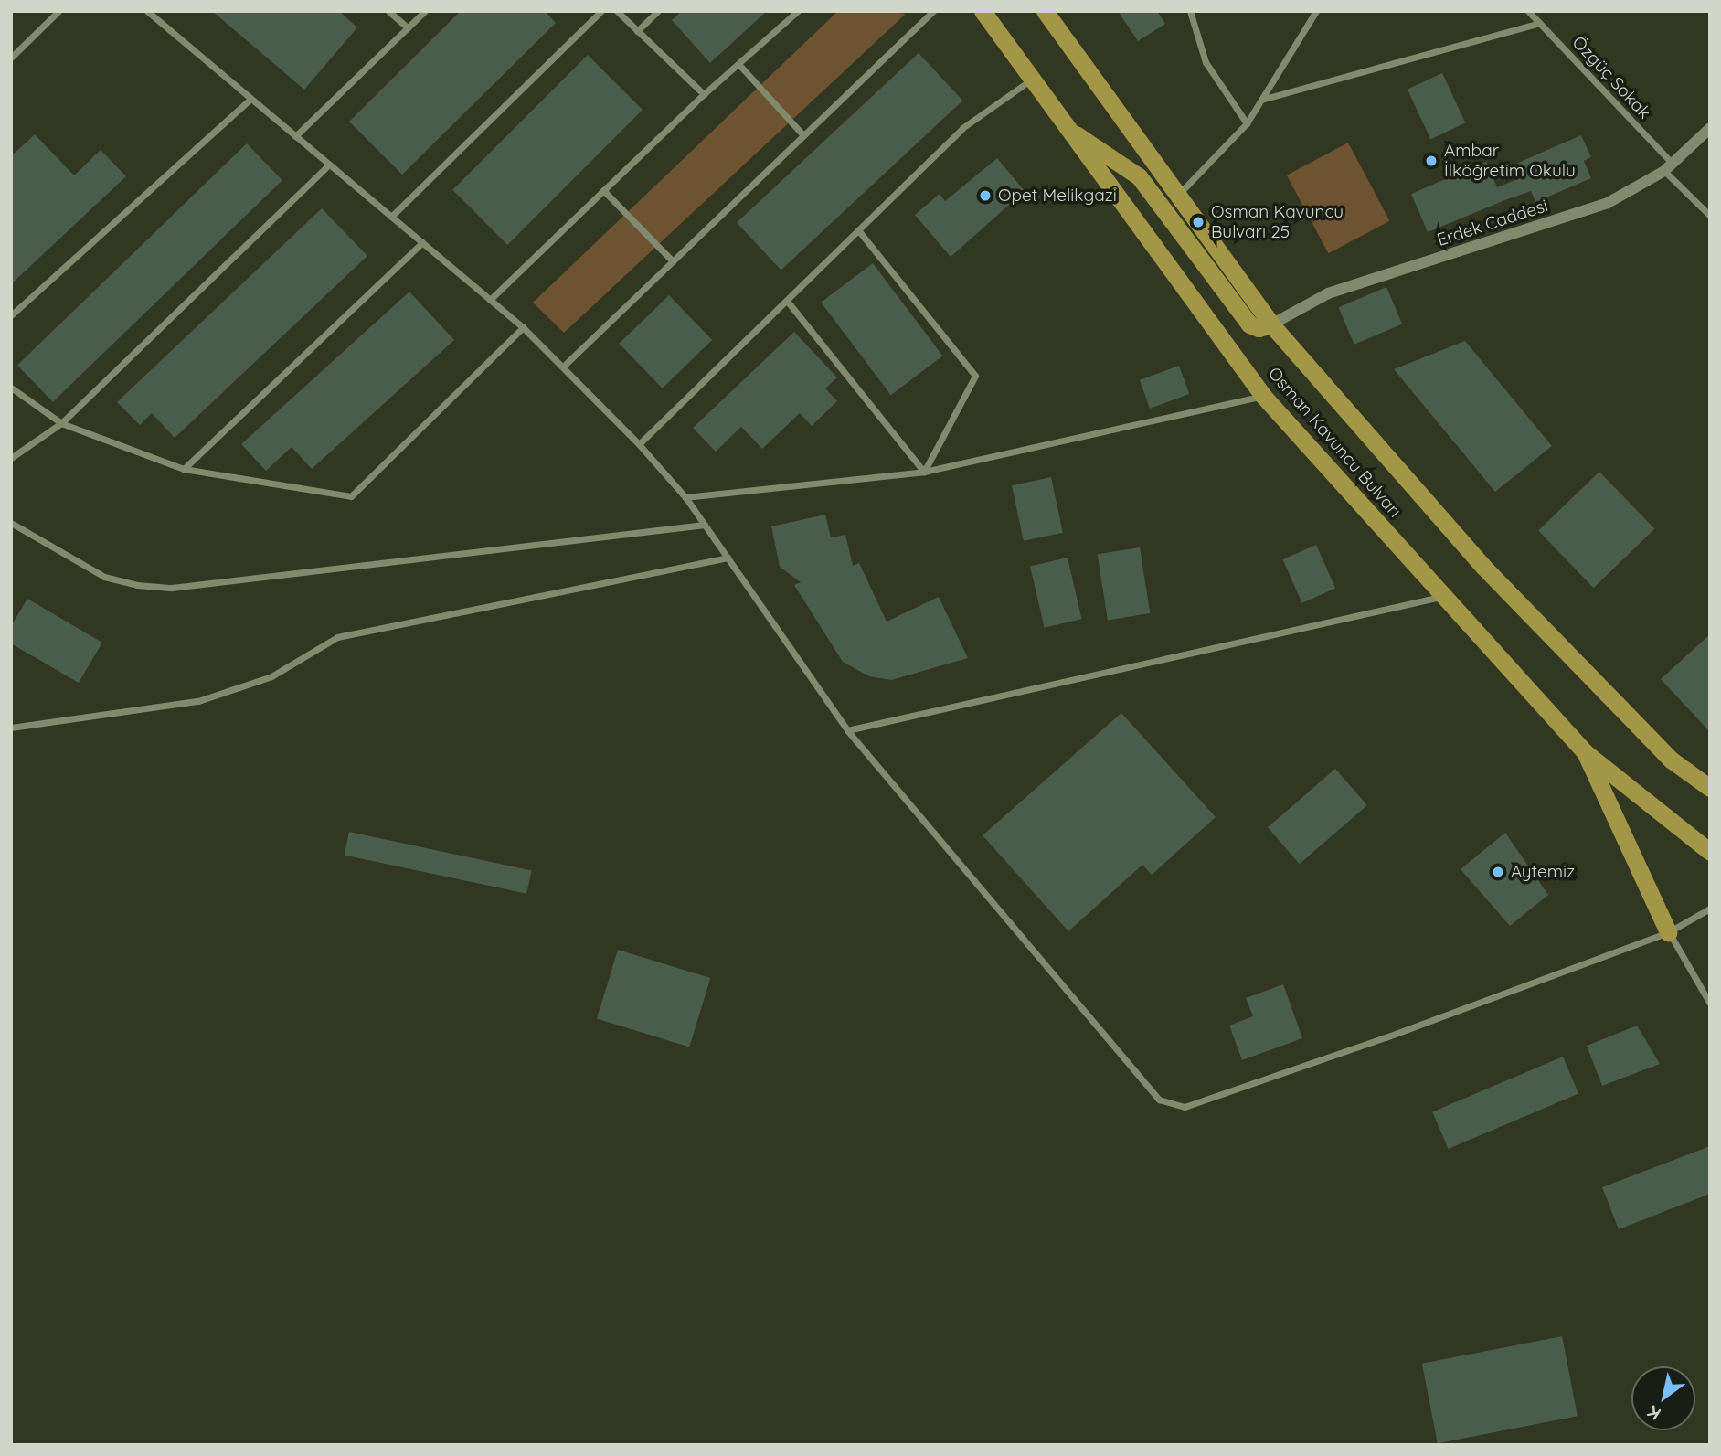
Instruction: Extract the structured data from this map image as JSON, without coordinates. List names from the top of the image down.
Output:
{
  "streets": {
    "highway": ["Osman Kavuncu Bulvarı"],
    "street": ["Özgüç Sokak", "Erdek Caddesi"]
  },
  "crossings": [
    ["Özgüç Sokak", "Erdek Caddesi"],
    ["Erdek Caddesi", "Osman Kavuncu Bulvarı"]
  ],
  "places": [
    "Ambar İlköğretim Okulu",
    "Opet Melikgazi",
    "Osman Kavuncu Bulvarı 25",
    "Aytemiz"
  ],
  "north": "bottom left"
}
